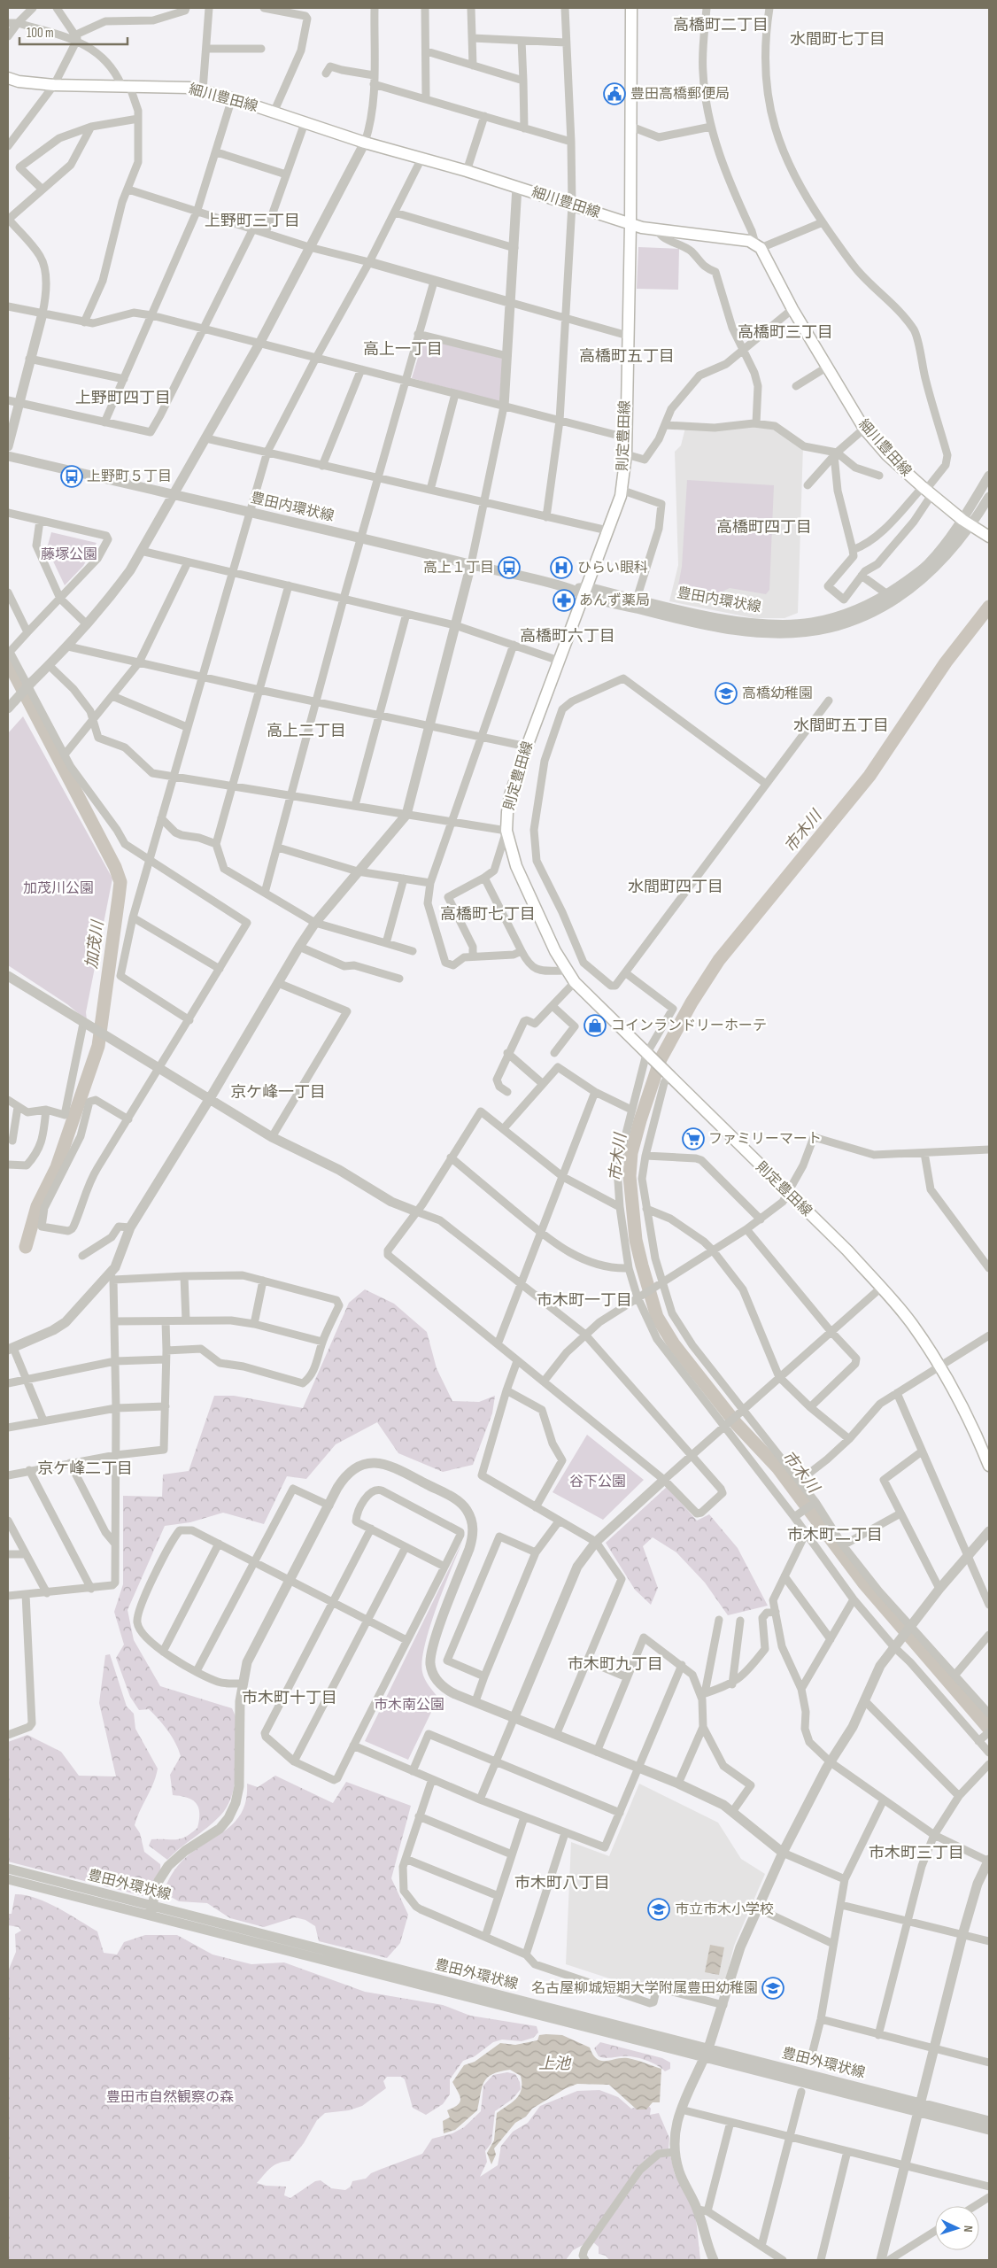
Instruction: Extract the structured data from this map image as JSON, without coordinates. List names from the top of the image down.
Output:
{
  "streets": {
    "main road": ["細川豊田線", "則定豊田線"],
    "street": ["豊田内環状線", "豊田外環状線"]
  },
  "crossings": [
    ["細川豊田線", "則定豊田線"],
    ["細川豊田線", "豊田内環状線"],
    ["則定豊田線", "豊田内環状線"]
  ],
  "districts": [
    "高橋町二丁目",
    "水間町七丁目",
    "上野町三丁目",
    "高橋町三丁目",
    "高上一丁目",
    "高橋町五丁目",
    "上野町四丁目",
    "高橋町四丁目",
    "高橋町六丁目",
    "水間町五丁目",
    "高上二丁目",
    "水間町四丁目",
    "高橋町七丁目",
    "京ケ峰一丁目",
    "市木町一丁目",
    "京ケ峰二丁目",
    "市木町二丁目",
    "市木町九丁目",
    "市木町十丁目",
    "市木町三丁目",
    "市木町八丁目"
  ],
  "water": ["市木川", "加茂川", "上池"],
  "parks": [
    "藤塚公園",
    "加茂川公園",
    "谷下公園",
    "市木南公園",
    "豊田市自然観察の森"
  ],
  "places": {
    "public building": ["豊田高橋郵便局"],
    "bus stop": ["上野町５丁目", "高上１丁目"],
    "hospital": ["ひらい眼科"],
    "pharmacy": ["あんず薬局"],
    "school or university": ["高橋幼稚園", "市立市木小学校", "名古屋柳城短期大学附属豊田幼稚園"],
    "shop": ["コインランドリーホーテ"],
    "supermarket": ["ファミリーマート"]
  },
  "scale_bar": "100 m",
  "north": "right"
}
